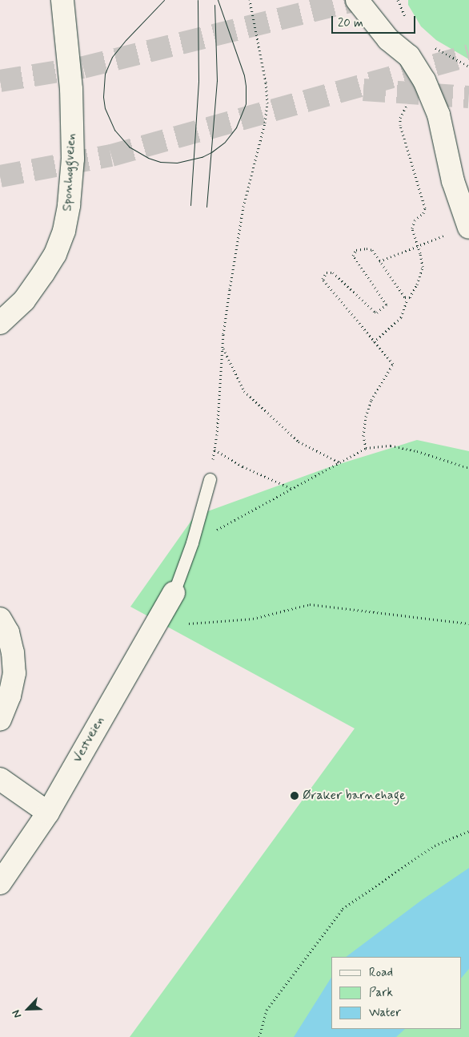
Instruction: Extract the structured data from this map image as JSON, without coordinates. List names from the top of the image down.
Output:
{
  "streets": {
    "street": ["Sponhoggveien", "Vestveien"]
  },
  "places": ["Øraker barnehage"],
  "legend": ["Road", "Park", "Water"],
  "scale_bar": "20 m",
  "north": "bottom left"
}
